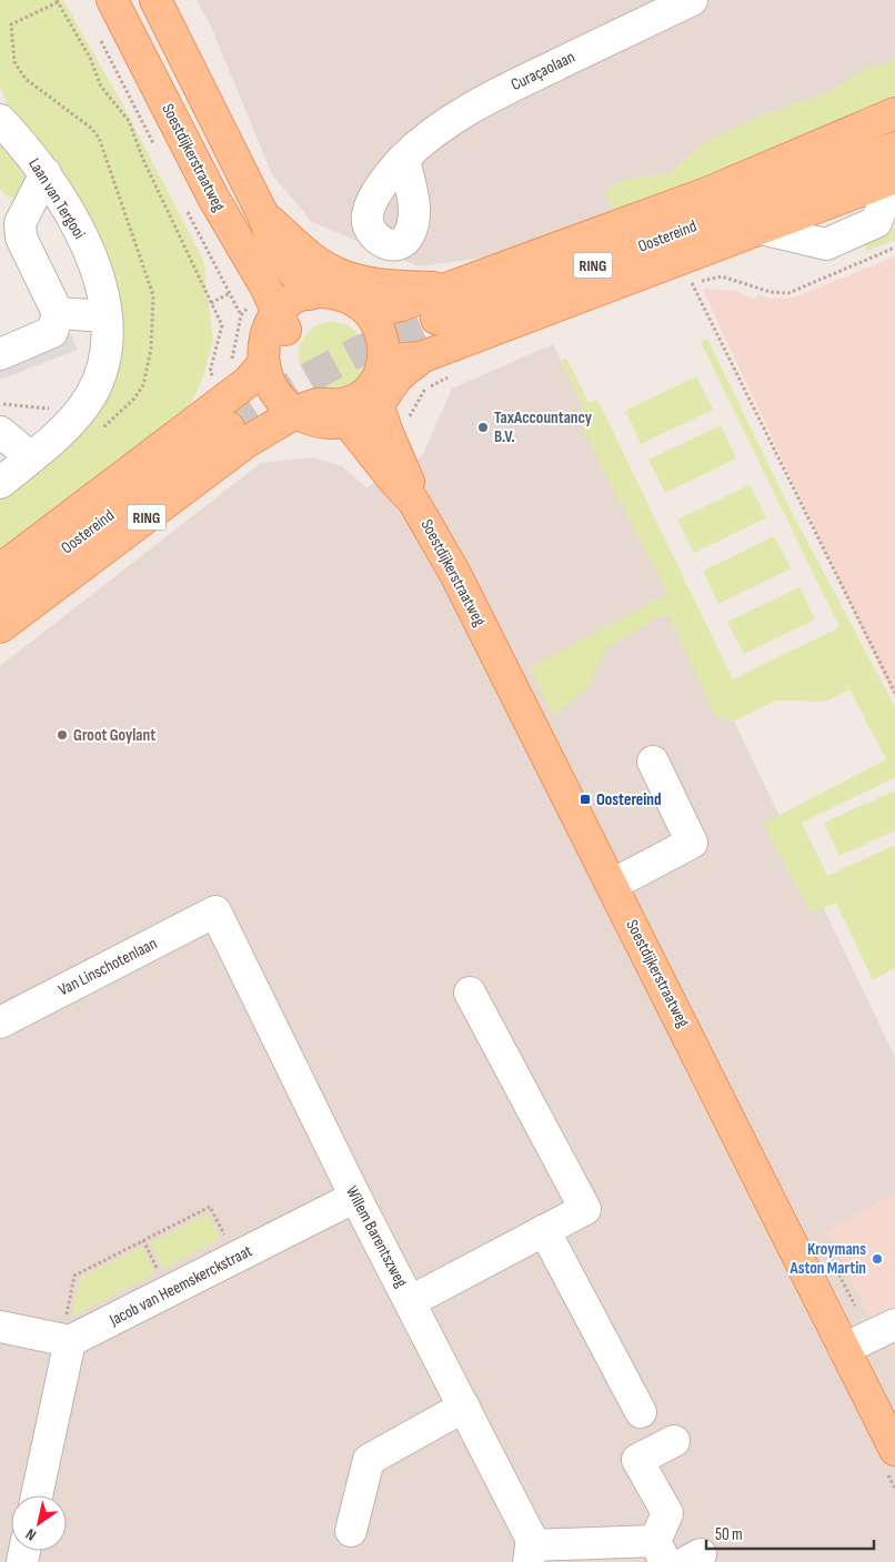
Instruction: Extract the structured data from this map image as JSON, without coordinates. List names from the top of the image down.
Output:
{
  "streets": {
    "main road": ["Soestdijkerstraatweg", "Oostereind", "RING"],
    "street": [
      "Curaçaolaan",
      "Laan van Tergooi",
      "Van Linschotenlaan",
      "Willem Barentszweg",
      "Jacob van Heemskerckstraat"
    ]
  },
  "crossings": [
    ["Soestdijkerstraatweg", "RING"],
    ["Van Linschotenlaan", "Willem Barentszweg"],
    ["Willem Barentszweg", "Jacob van Heemskerckstraat"]
  ],
  "places": {
    "other": ["TaxAccountancy B.V.", "Groot Goylant", "Kroymans Aston Martin"],
    "transit": ["Oostereind"]
  },
  "scale_bar": "50 m",
  "north": "bottom left"
}
